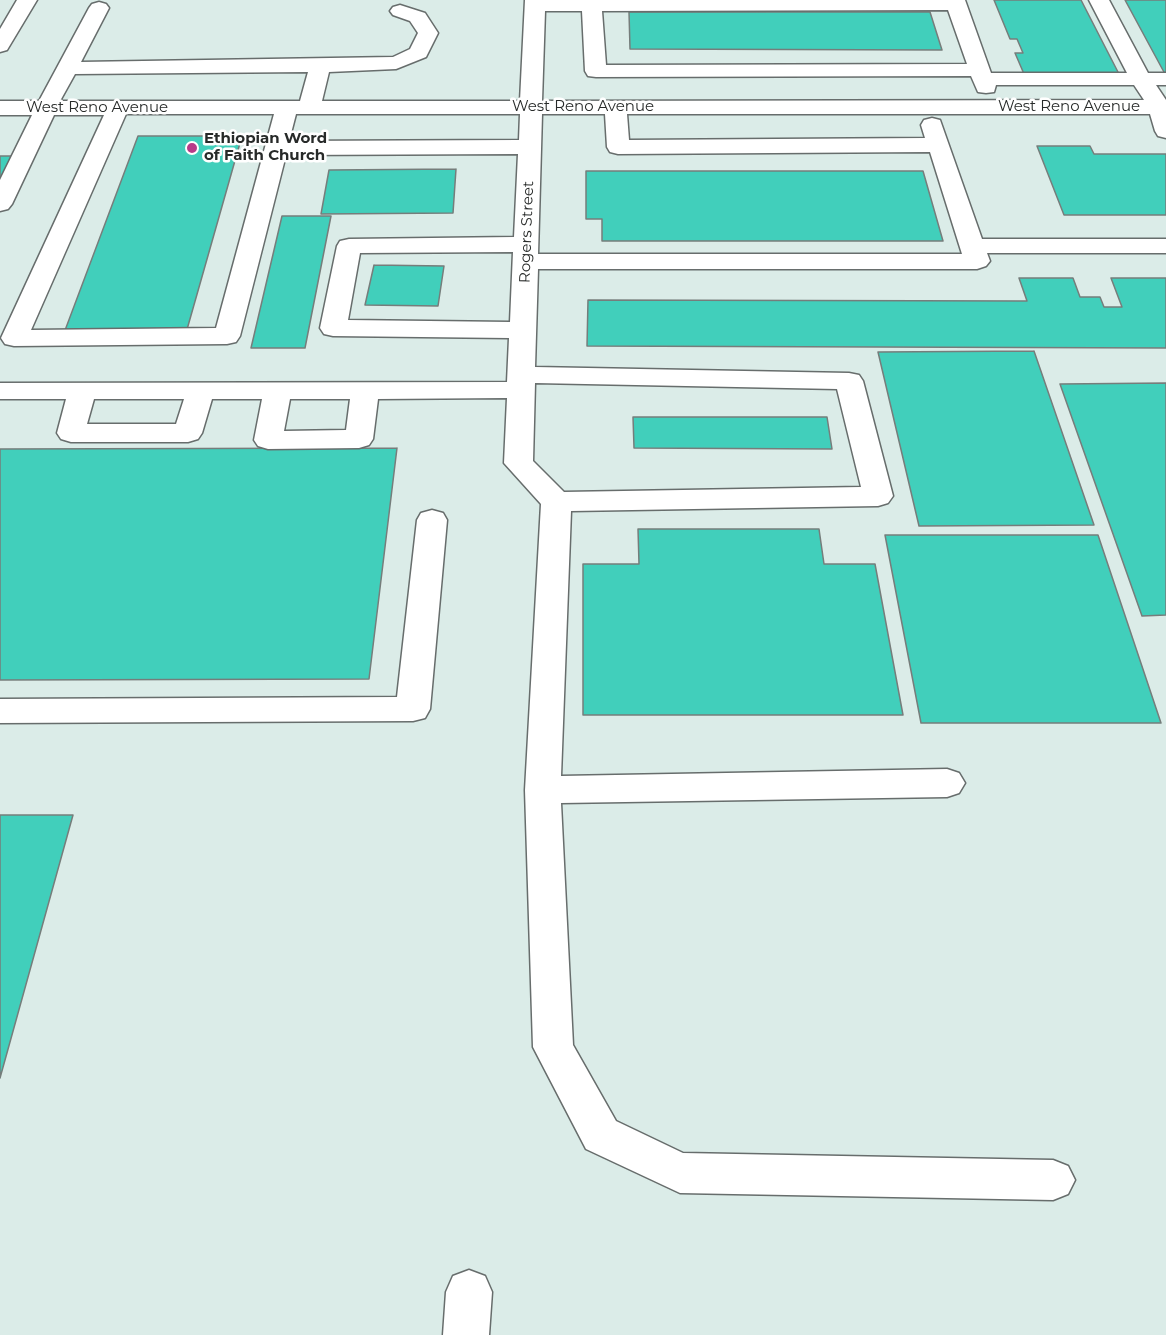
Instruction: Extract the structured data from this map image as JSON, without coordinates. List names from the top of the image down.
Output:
{
  "streets": {
    "street": ["West Reno Avenue", "Rogers Street"]
  },
  "crossings": [
    ["West Reno Avenue", "Rogers Street"]
  ],
  "places": ["Ethiopian Word of Faith Church"]
}
